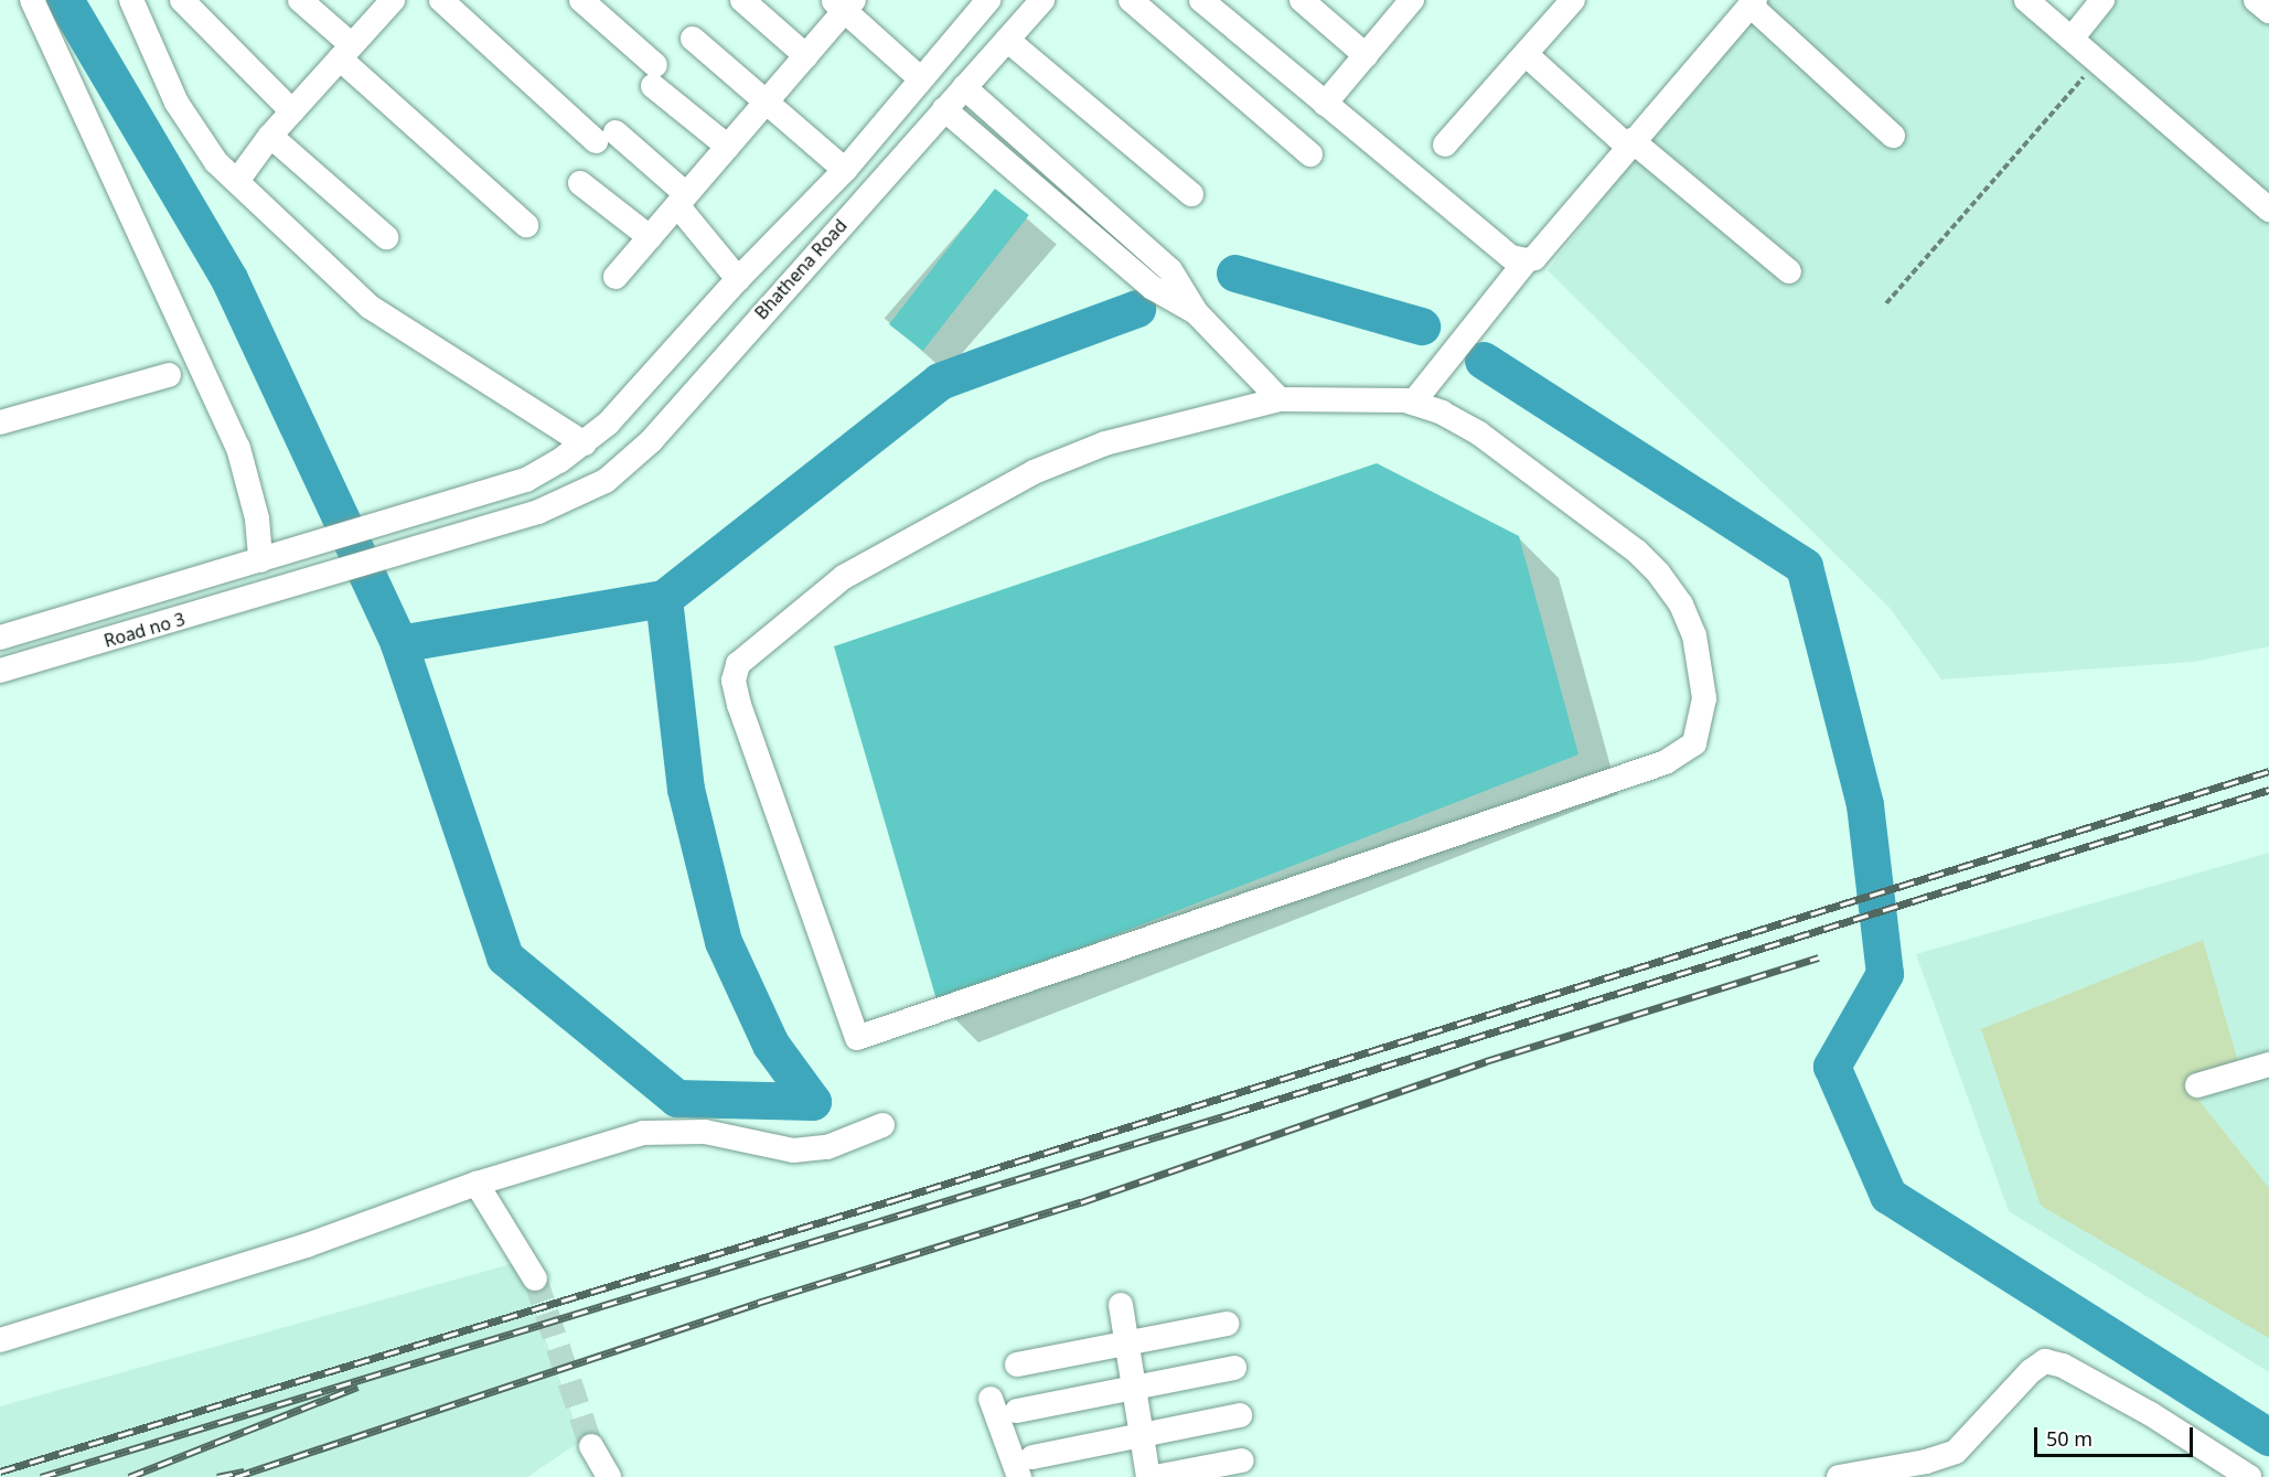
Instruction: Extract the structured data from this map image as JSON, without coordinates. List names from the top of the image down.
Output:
{
  "streets": {
    "street": ["Bhathena Road", "Road no 3"]
  },
  "crossings": [
    ["Bhathena Road", "Road no 3"]
  ],
  "scale_bar": "50 m"
}
